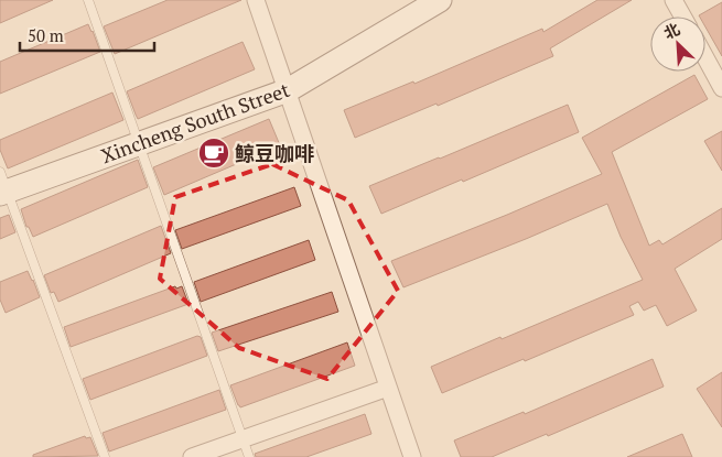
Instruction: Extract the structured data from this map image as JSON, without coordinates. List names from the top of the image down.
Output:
{
  "streets": {
    "street": ["Xincheng South Street"]
  },
  "places": {
    "cafe": ["鲸豆咖啡"]
  },
  "scale_bar": "50 m",
  "north": "top left"
}
